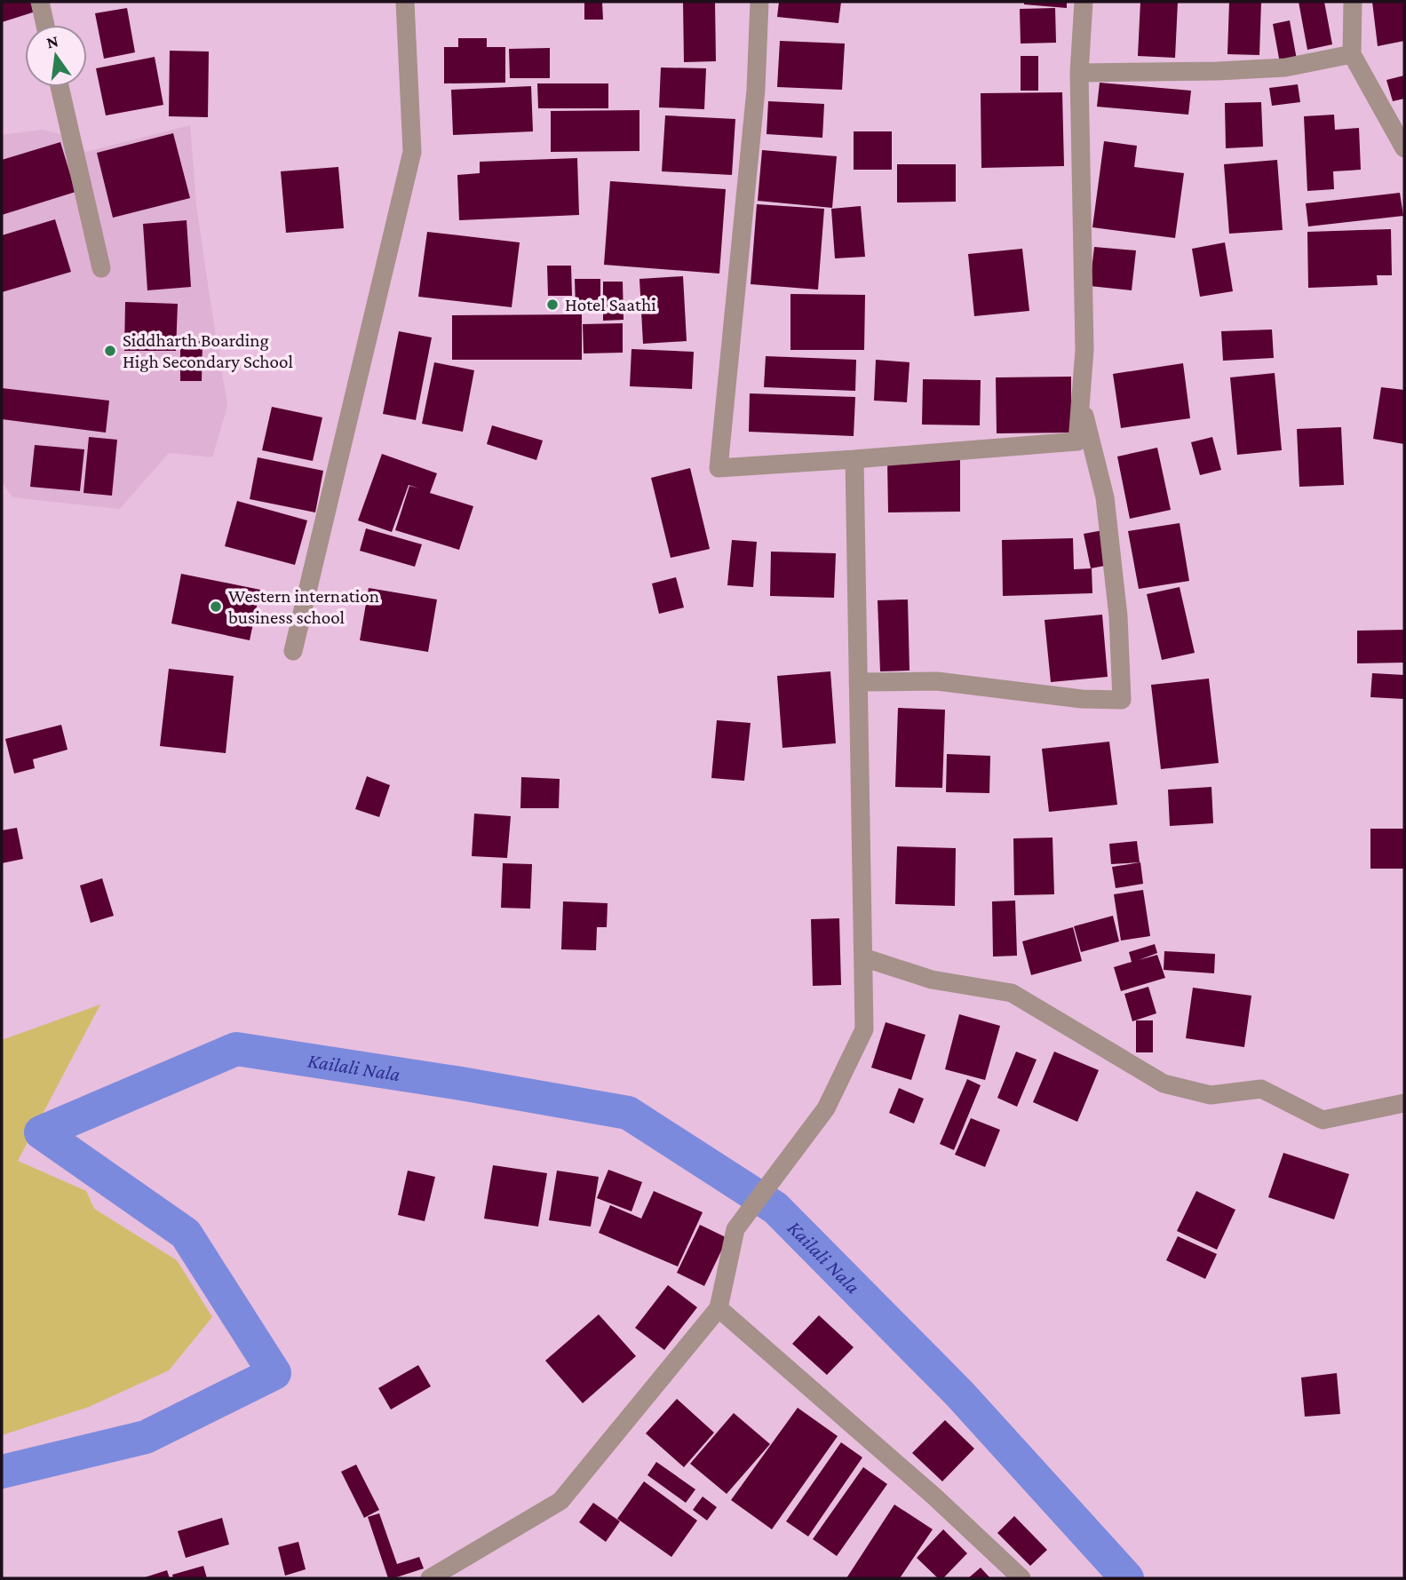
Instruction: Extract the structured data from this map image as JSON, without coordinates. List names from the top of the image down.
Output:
{
  "water": ["Kailali Nala"],
  "places": ["Hotel Saathi", "Siddharth Boarding High Secondary School", "Western internation business school"],
  "north": "top"
}
